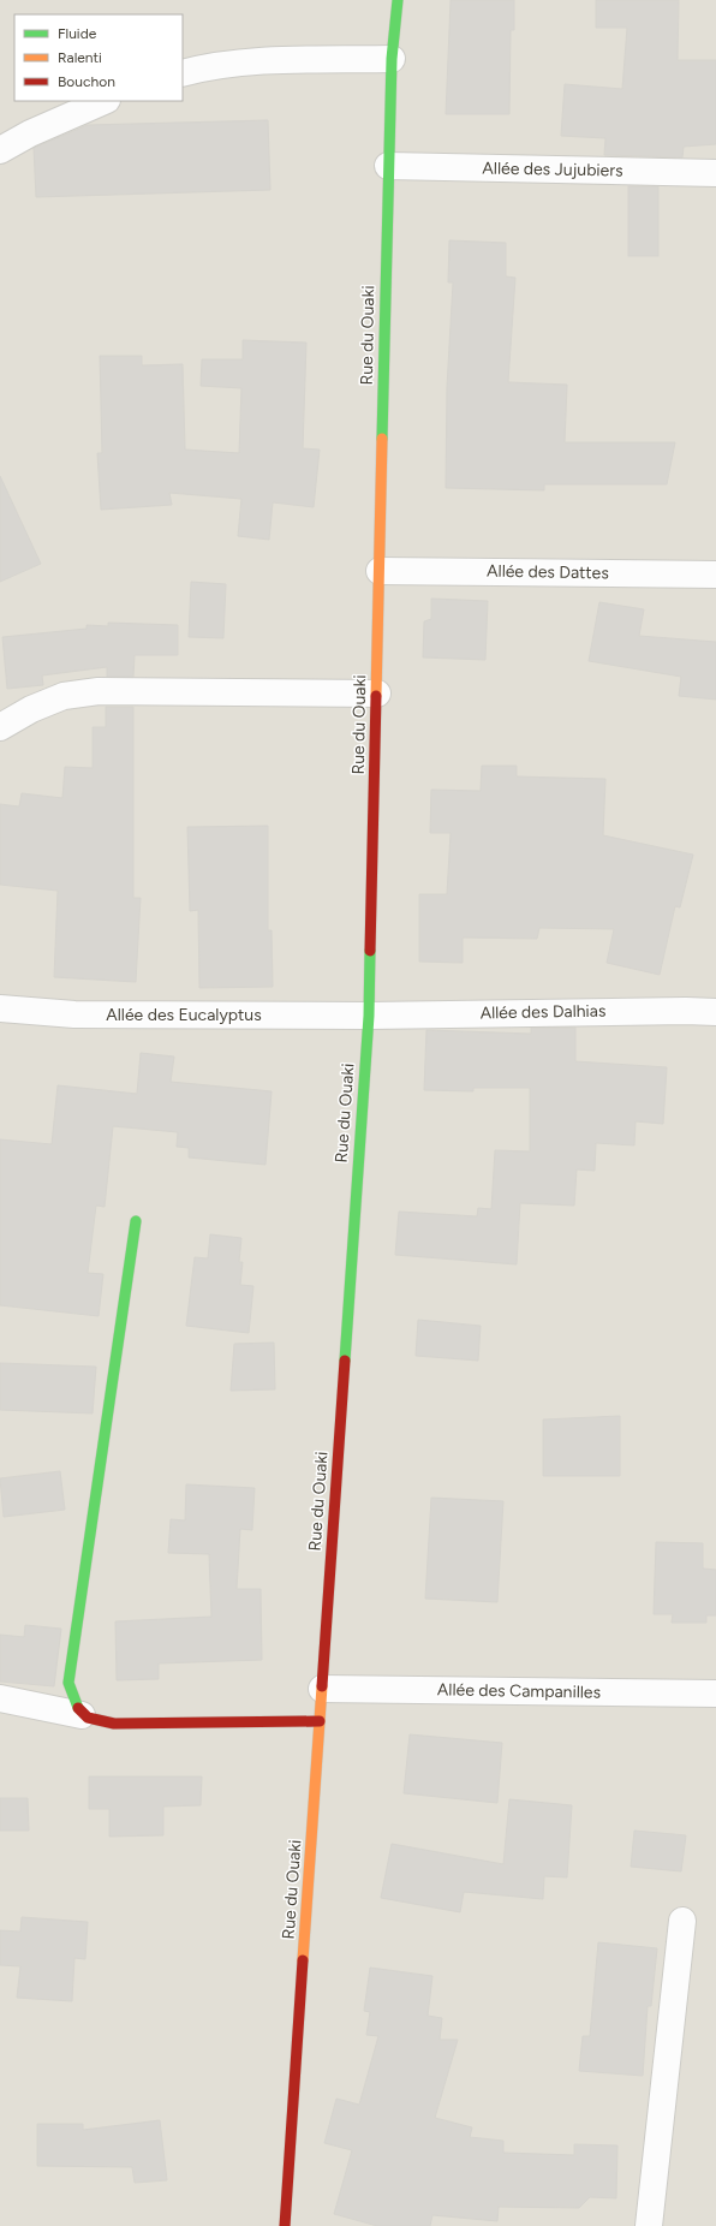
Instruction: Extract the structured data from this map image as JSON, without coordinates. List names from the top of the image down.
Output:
{
  "streets": {
    "street": [
      "Allée des Jujubiers",
      "Rue du Ouaki",
      "Allée des Dattes",
      "Allée des Dalhias",
      "Allée des Eucalyptus",
      "Allée des Campanilles"
    ]
  },
  "crossings": [
    ["Allée des Jujubiers", "Rue du Ouaki"],
    ["Rue du Ouaki", "Allée des Dattes"],
    ["Rue du Ouaki", "Allée des Dalhias"],
    ["Rue du Ouaki", "Allée des Eucalyptus"],
    ["Rue du Ouaki", "Allée des Campanilles"],
    ["Allée des Dalhias", "Allée des Eucalyptus"]
  ],
  "legend": ["Fluide", "Ralenti", "Bouchon"]
}
